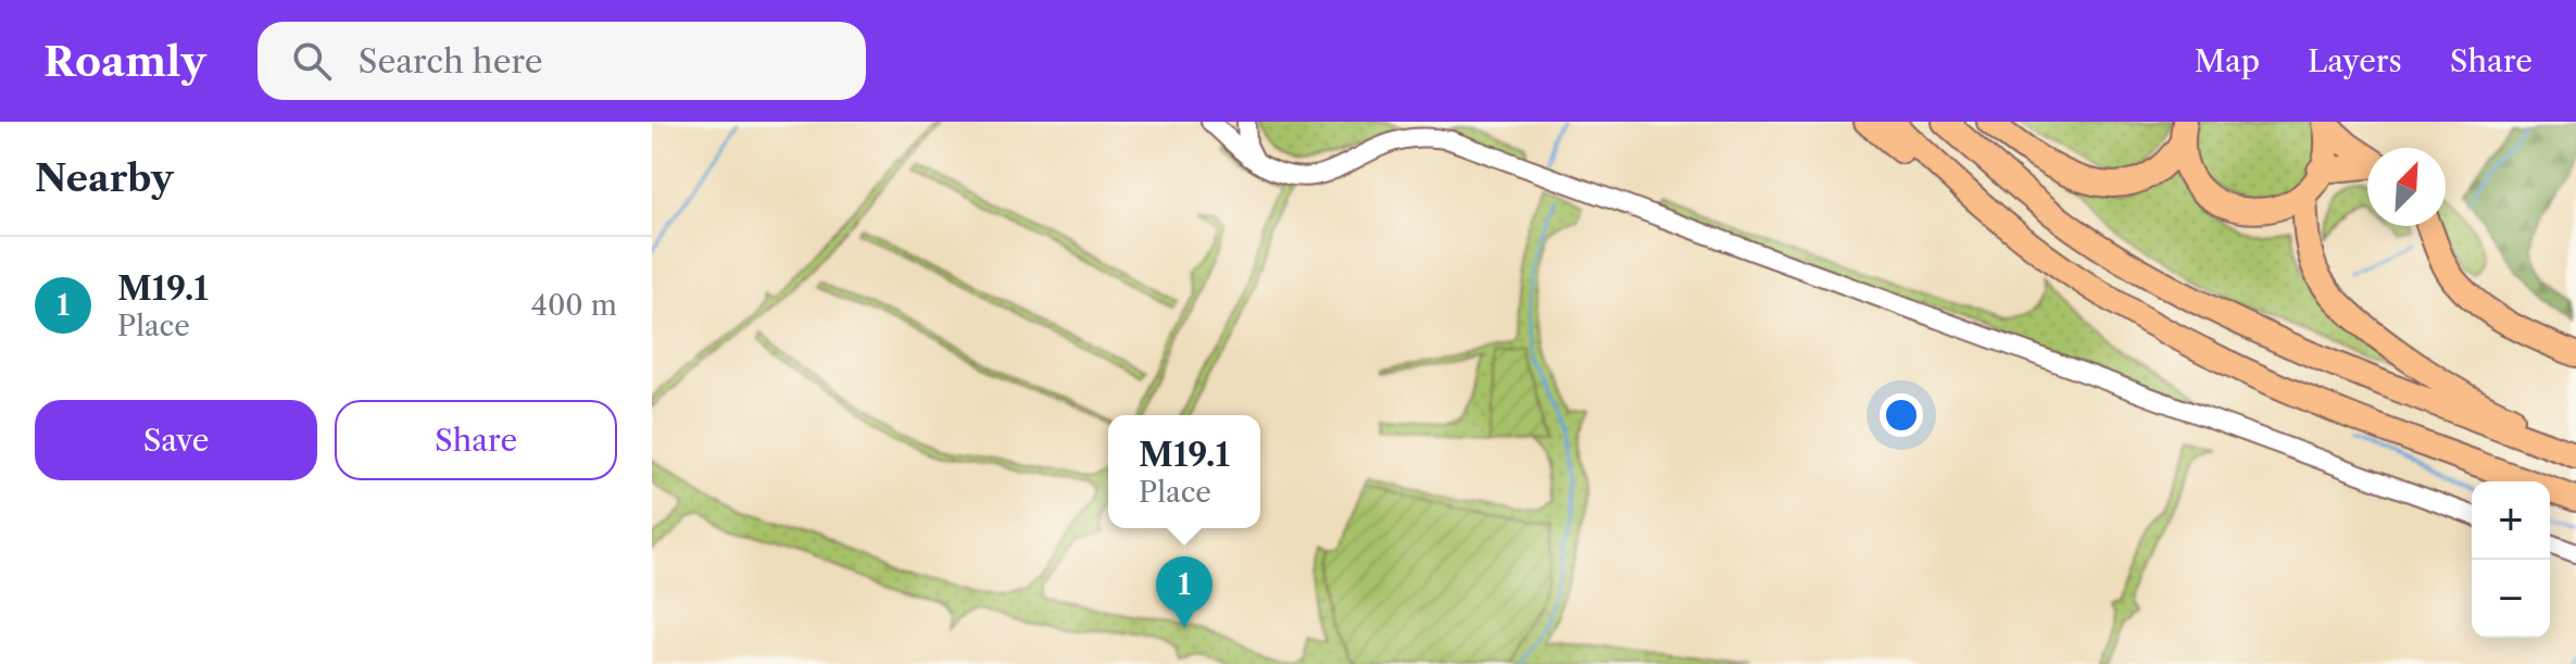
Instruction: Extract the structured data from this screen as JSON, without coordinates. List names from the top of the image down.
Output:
{
  "north": "top right",
  "page": {
    "header": "Roamly",
    "search": "Search here",
    "nav": ["Map", "Layers", "Share"],
    "heading": "Nearby",
    "list": [
      {
        "mark": "1",
        "name": "M19.1",
        "note": "Place",
        "value": "400 m"
      }
    ],
    "buttons": ["Save", "Share"],
    "popup": ["M19.1", "Place"],
    "map_buttons": ["+", "−"],
    "pins": "1"
  }
}
